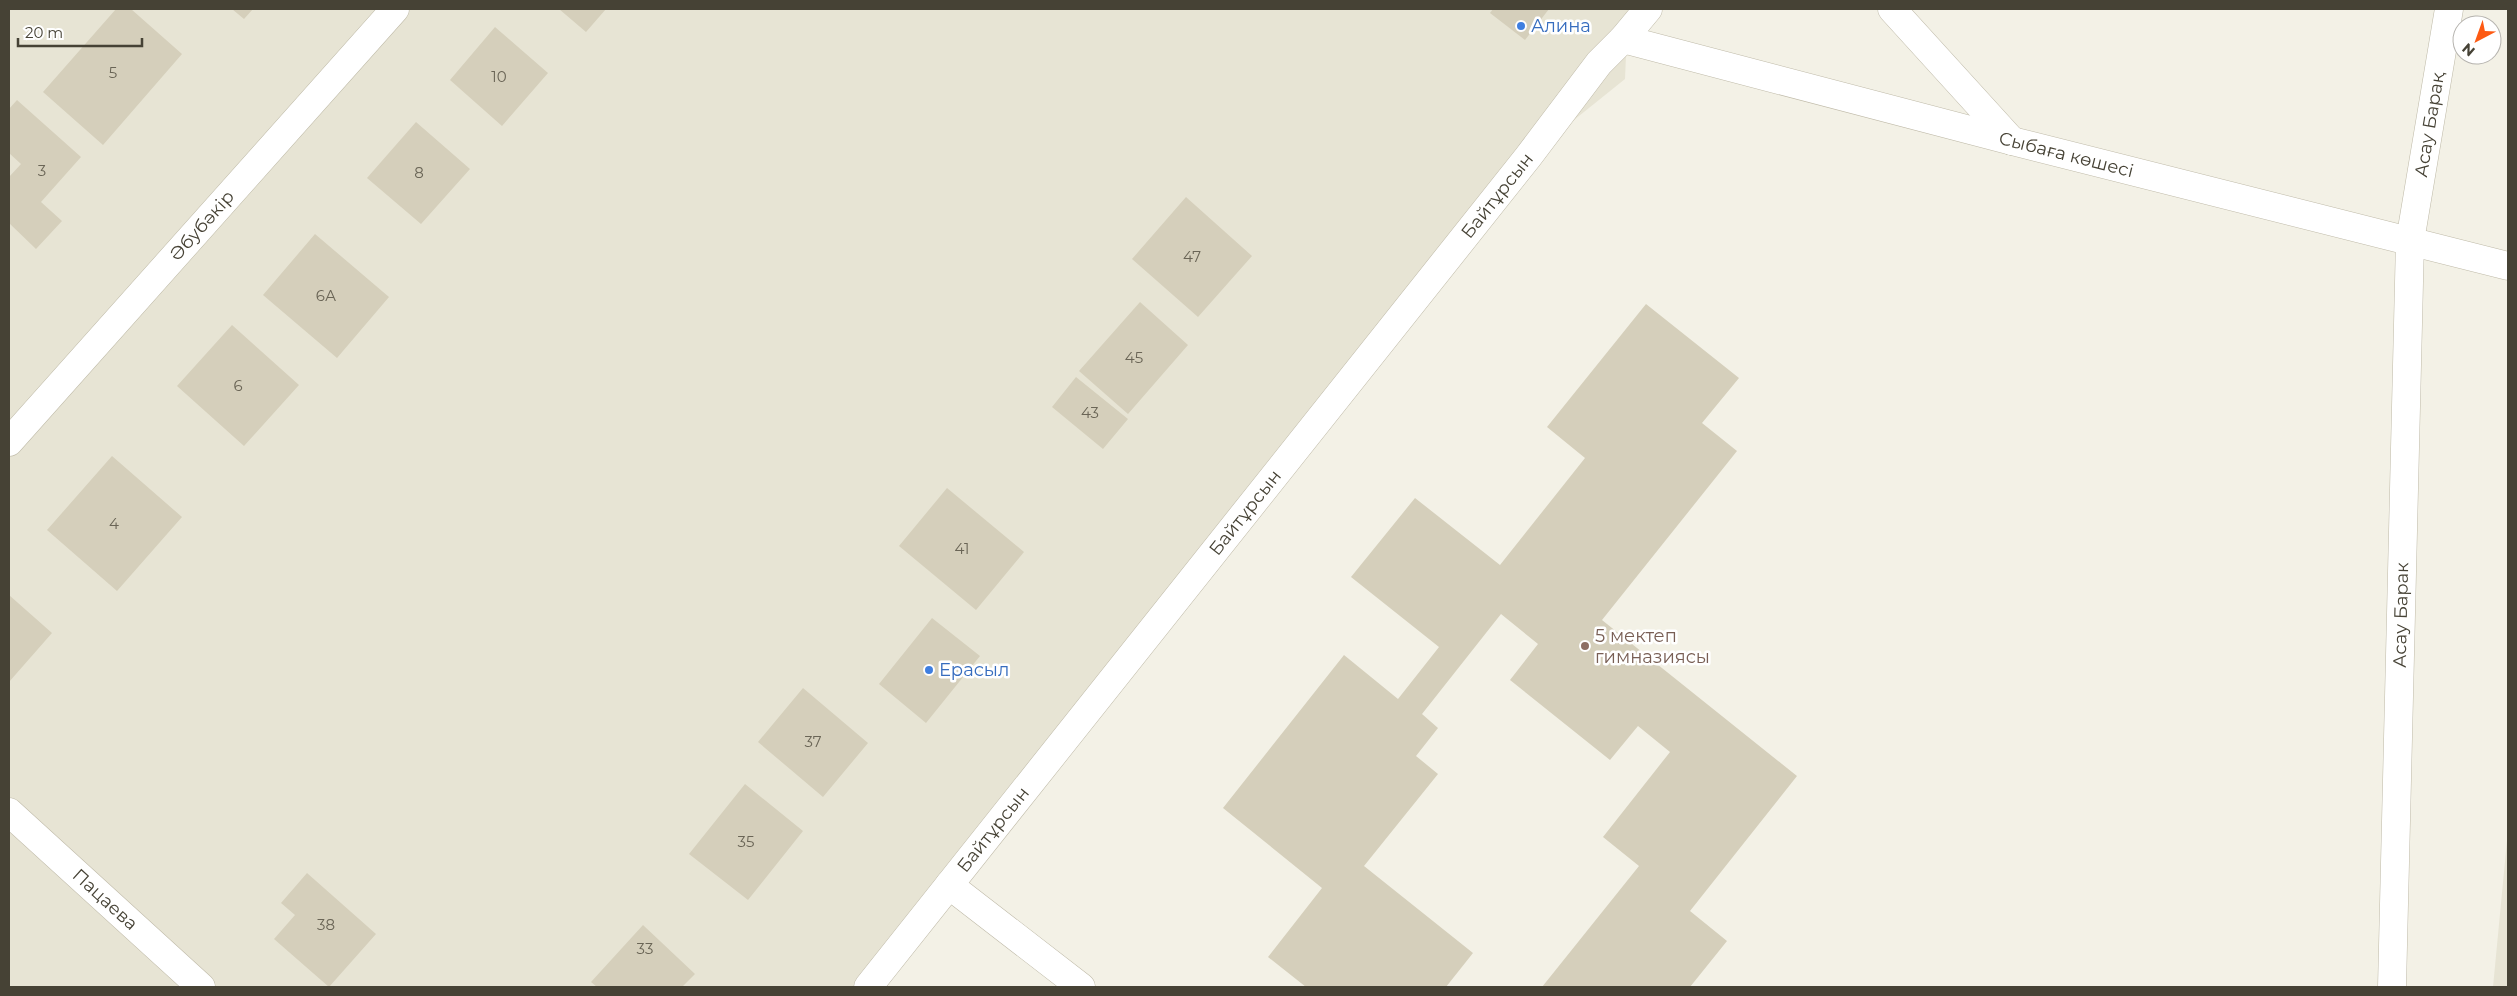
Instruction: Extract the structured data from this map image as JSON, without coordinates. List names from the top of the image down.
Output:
{
  "streets": {
    "street": [
      "Асау Барақ",
      "Сыбаға көшесі",
      "Байтұрсын",
      "Әбубәкір",
      "Асау Барак",
      "Пацаева"
    ]
  },
  "crossings": [
    ["Асау Барақ", "Сыбаға көшесі"],
    ["Асау Барақ", "Асау Барак"],
    ["Сыбаға көшесі", "Байтұрсын"],
    ["Сыбаға көшесі", "Асау Барак"]
  ],
  "places": ["Алина", "5 мектеп гимназиясы", "Ерасыл"],
  "house_numbers": [
    "5",
    "10",
    "3",
    "8",
    "47",
    "6А",
    "45",
    "6",
    "43",
    "4",
    "41",
    "37",
    "35",
    "38",
    "33"
  ],
  "scale_bar": "20 m",
  "north": "bottom left"
}
